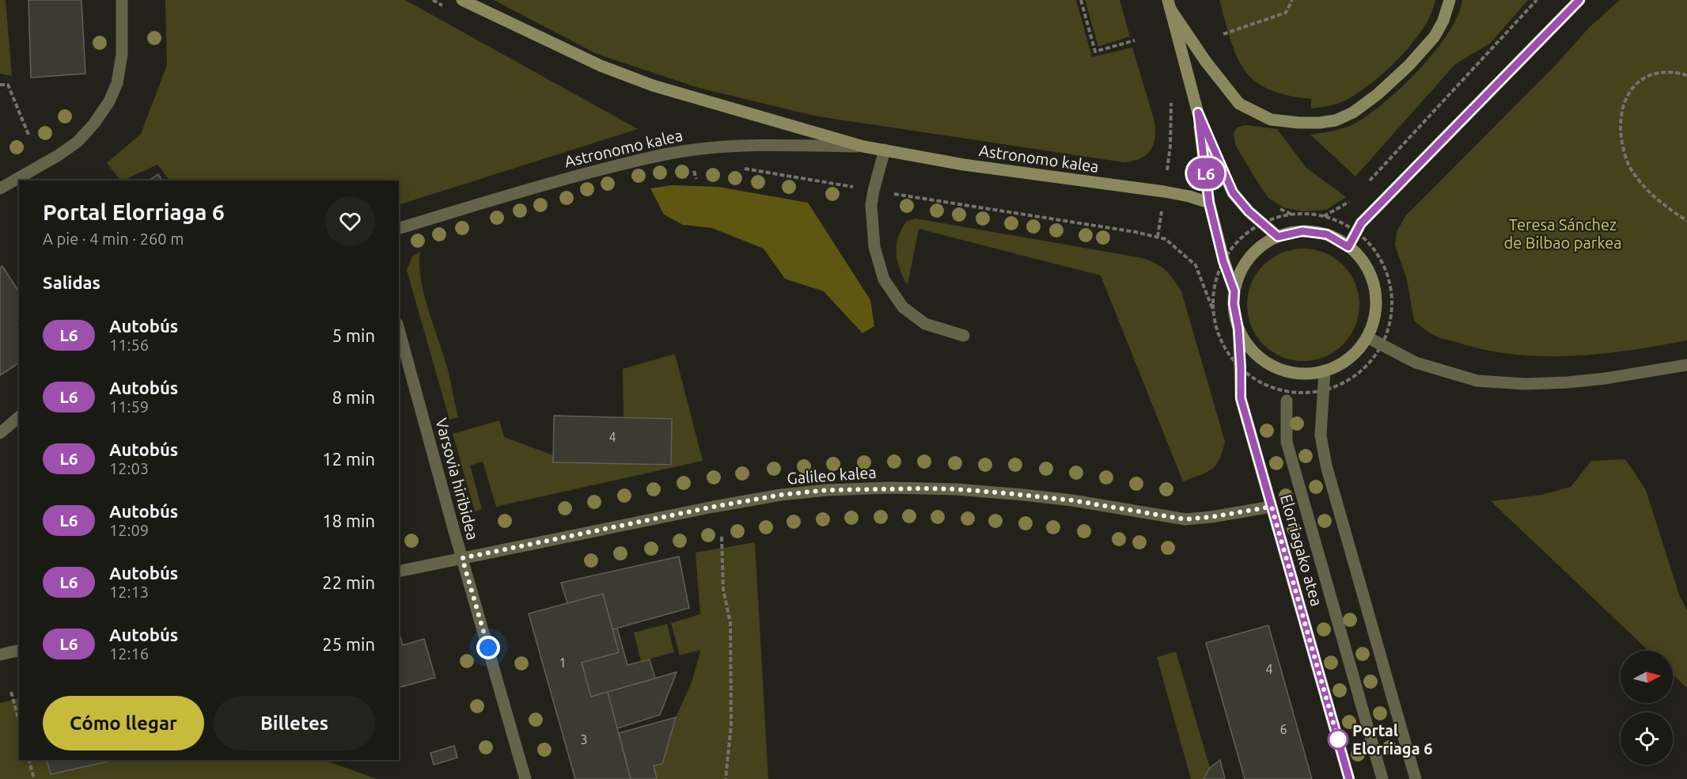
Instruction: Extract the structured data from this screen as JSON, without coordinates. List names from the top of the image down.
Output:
{
  "streets": {
    "main road": ["Astronomo kalea", "Elorriagako atea"],
    "street": ["Galileo kalea", "Varsovia hiribidea"]
  },
  "crossings": [
    ["Astronomo kalea", "Elorriagako atea"],
    ["Galileo kalea", "Varsovia hiribidea"],
    ["Galileo kalea", "Elorriagako atea"]
  ],
  "parks": ["Teresa Sánchez de Bilbao parkea"],
  "places": ["Portal Elorriaga 6"],
  "lines": ["bus line L6"],
  "house_numbers": [
    "4",
    "1",
    "4",
    "6",
    "3"
  ],
  "north": "right",
  "page": {
    "on_map": "L6",
    "heading": [
      ["Portal Elorriaga 6", "A pie · 4 min · 260 m"],
      "Salidas"
    ],
    "list": [
      {
        "mark": "L6",
        "name": "Autobús",
        "note": "11:56",
        "value": "5 min"
      },
      {
        "mark": "L6",
        "name": "Autobús",
        "note": "11:59",
        "value": "8 min"
      },
      {
        "mark": "L6",
        "name": "Autobús",
        "note": "12:03",
        "value": "12 min"
      },
      {
        "mark": "L6",
        "name": "Autobús",
        "note": "12:09",
        "value": "18 min"
      },
      {
        "mark": "L6",
        "name": "Autobús",
        "note": "12:13",
        "value": "22 min"
      },
      {
        "mark": "L6",
        "name": "Autobús",
        "note": "12:16",
        "value": "25 min"
      }
    ],
    "buttons": ["Cómo llegar", "Billetes"]
  }
}
